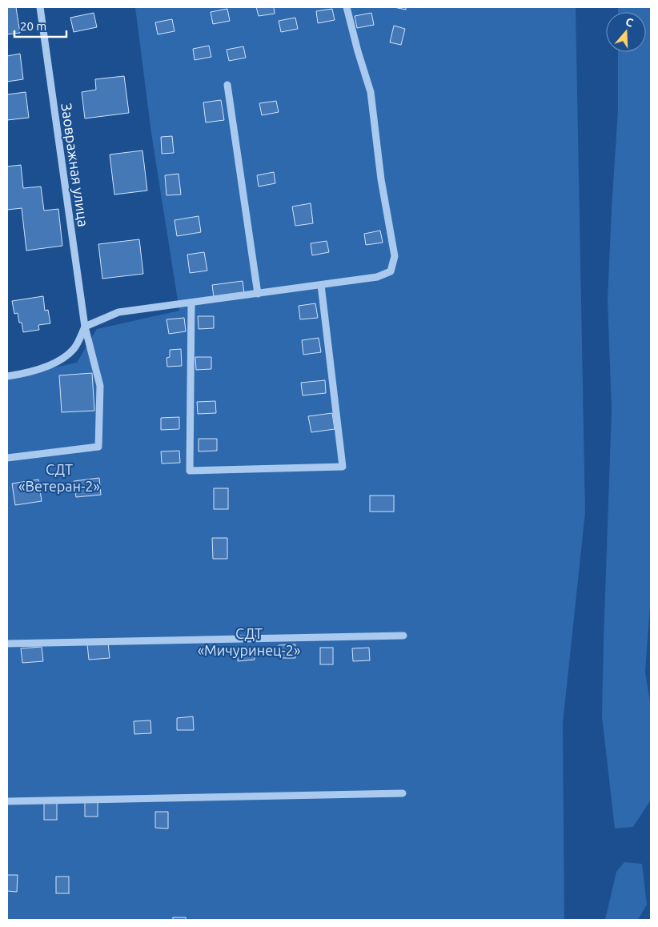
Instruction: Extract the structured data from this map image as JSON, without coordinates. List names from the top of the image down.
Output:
{
  "streets": {
    "street": ["Заовражная улица"]
  },
  "parks": ["СДТ «Ветеран-2»", "СДТ «Мичуринец-2»"],
  "scale_bar": "20 m",
  "north": "top"
}
